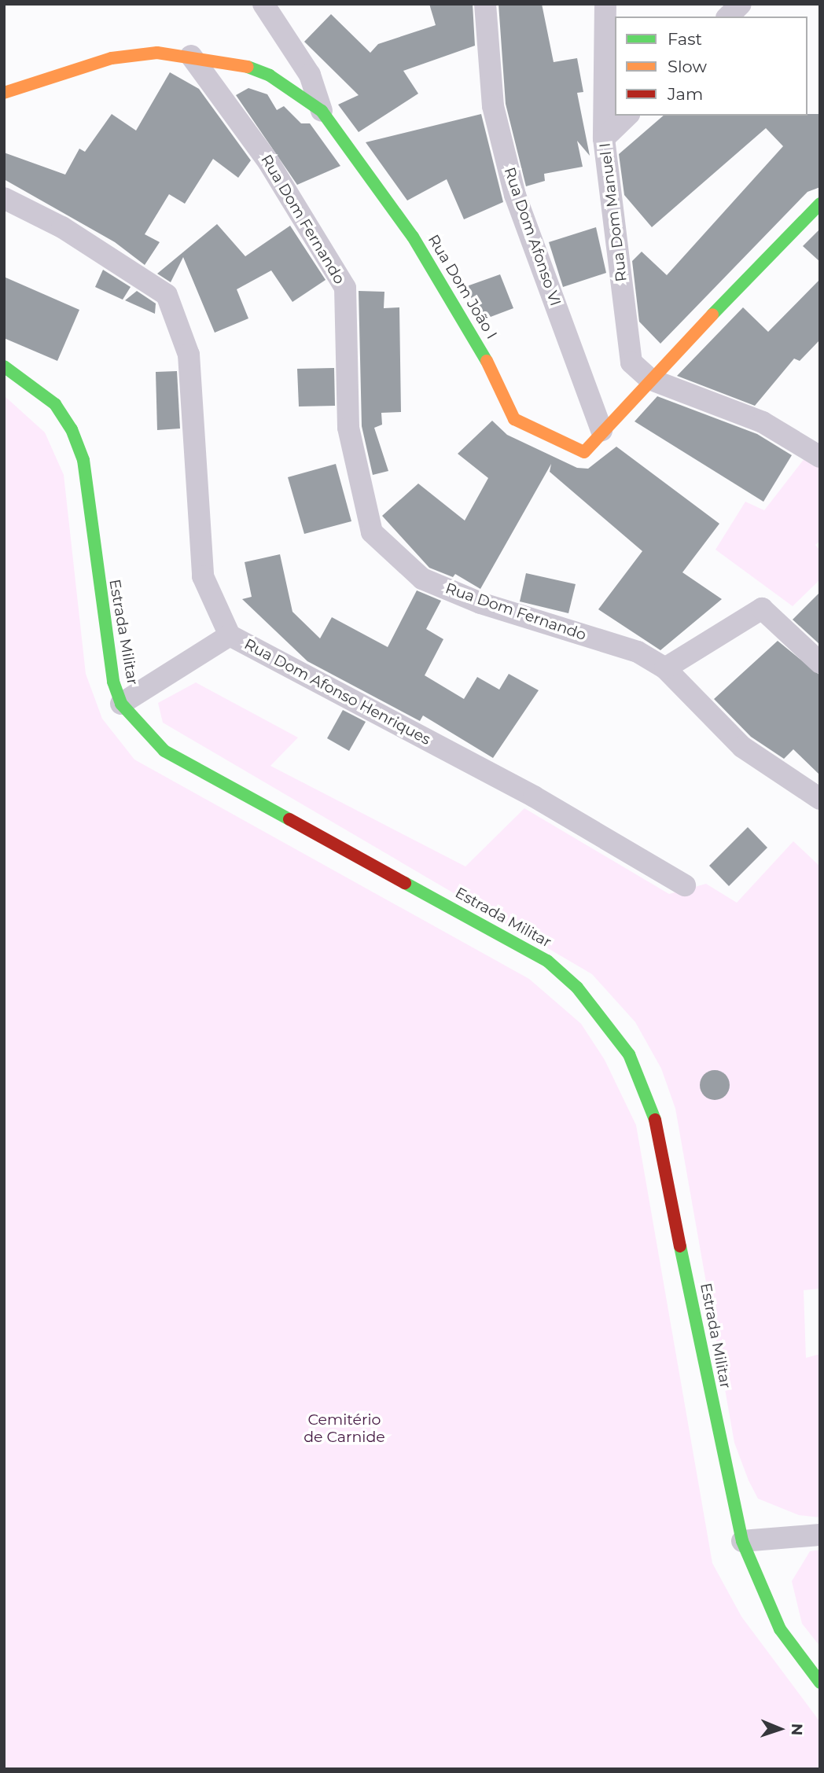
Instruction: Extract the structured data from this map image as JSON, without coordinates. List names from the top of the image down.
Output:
{
  "streets": {
    "street": [
      "Rua Dom Manuel I",
      "Rua Dom Fernando",
      "Rua Dom Afonso VI",
      "Rua Dom João I",
      "Estrada Militar",
      "Rua Dom Afonso Henriques"
    ]
  },
  "crossings": [
    ["Rua Dom Manuel I", "Rua Dom João I"],
    ["Rua Dom Fernando", "Rua Dom João I"],
    ["Rua Dom Afonso VI", "Rua Dom João I"]
  ],
  "parks": ["Cemitério de Carnide"],
  "legend": ["Fast", "Slow", "Jam"],
  "north": "right"
}
